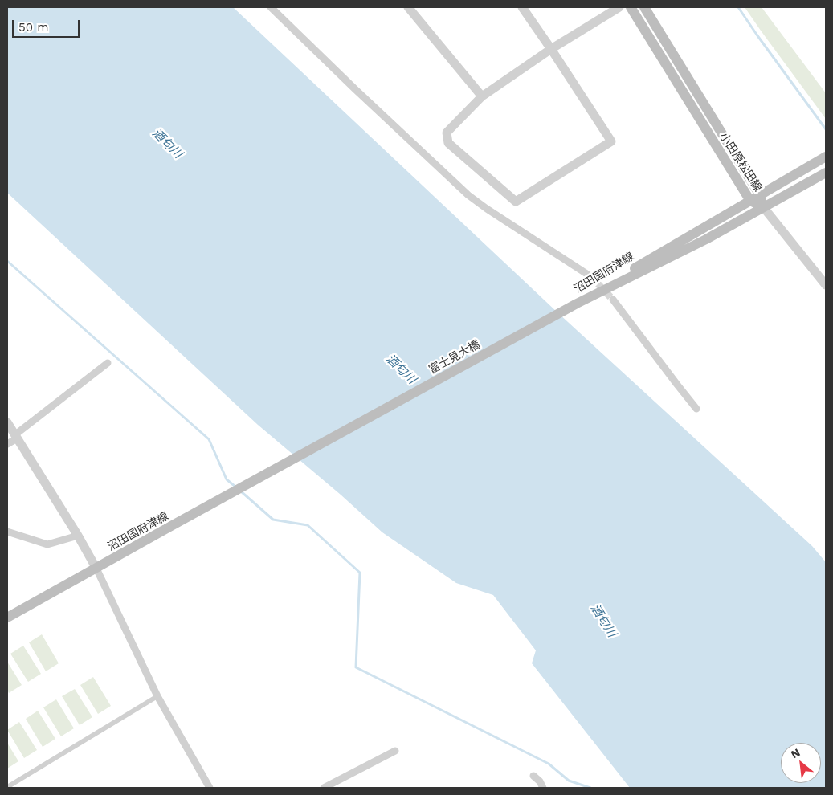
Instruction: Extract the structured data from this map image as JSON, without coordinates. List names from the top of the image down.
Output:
{
  "streets": {
    "main road": ["小田原松田線", "沼田国府津線", "富士見大橋"]
  },
  "crossings": [
    ["小田原松田線", "沼田国府津線"],
    ["沼田国府津線", "富士見大橋"]
  ],
  "water": ["酒匂川"],
  "scale_bar": "50 m",
  "north": "top left"
}
